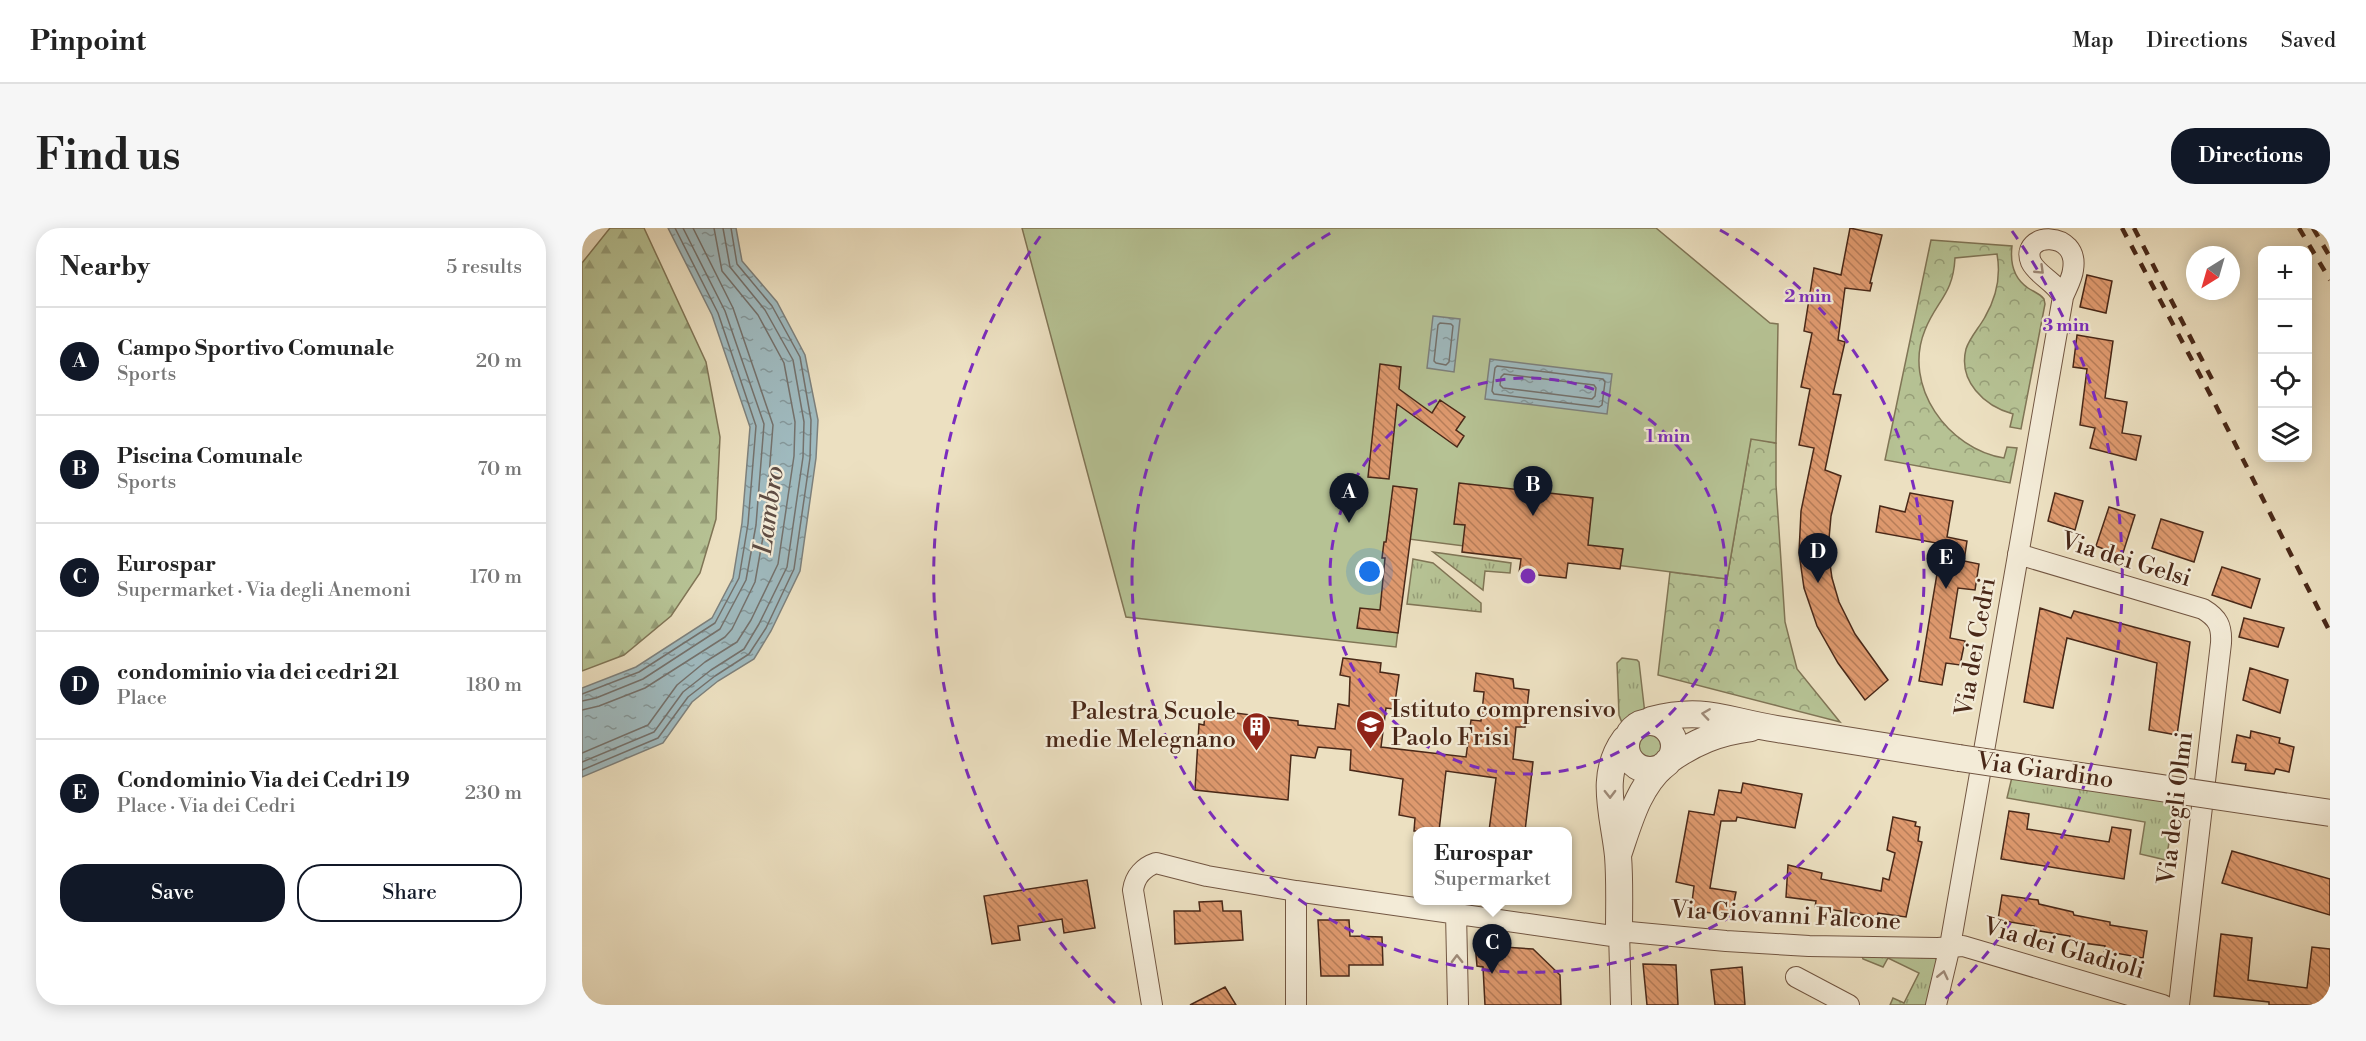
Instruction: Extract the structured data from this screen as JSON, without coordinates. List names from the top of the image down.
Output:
{
  "streets": {
    "street": [
      "Via dei Gelsi",
      "Via dei Cedri",
      "Via Giardino",
      "Via degli Olmi",
      "Via Giovanni Falcone",
      "Via dei Gladioli"
    ]
  },
  "crossings": [
    ["Via dei Gelsi", "Via dei Cedri"],
    ["Via dei Gelsi", "Via degli Olmi"],
    ["Via dei Cedri", "Via Giovanni Falcone"],
    ["Via dei Cedri", "Via dei Gladioli"],
    ["Via Giardino", "Via Giovanni Falcone"],
    ["Via Giovanni Falcone", "Via dei Gladioli"]
  ],
  "water": ["Lambro"],
  "places": {
    "school or university": ["Istituto comprensivo Paolo Frisi"],
    "building": ["Palestra Scuole medie Melegnano"]
  },
  "north": "bottom left",
  "page": {
    "header": "Pinpoint",
    "nav": ["Map", "Directions", "Saved"],
    "buttons": [
      "Directions",
      ["Save", "Share"]
    ],
    "title": "Find us",
    "heading": ["Nearby", "5 results"],
    "map_buttons": ["+", "−"],
    "list": [
      {
        "mark": "A",
        "name": "Campo Sportivo Comunale",
        "note": "Sports",
        "value": "20 m"
      },
      {
        "mark": "B",
        "name": "Piscina Comunale",
        "note": "Sports",
        "value": "70 m"
      },
      {
        "mark": "C",
        "name": "Eurospar",
        "note": "Supermarket · Via degli Anemoni",
        "value": "170 m"
      },
      {
        "mark": "D",
        "name": "condominio via dei cedri 21",
        "note": "Place",
        "value": "180 m"
      },
      {
        "mark": "E",
        "name": "Condominio Via dei Cedri 19",
        "note": "Place · Via dei Cedri",
        "value": "230 m"
      }
    ],
    "pins": [
      "B",
      "A",
      "D",
      "E",
      "C"
    ],
    "popup": ["Eurospar", "Supermarket"]
  },
  "rings": ["2 min", "3 min", "1 min"]
}
